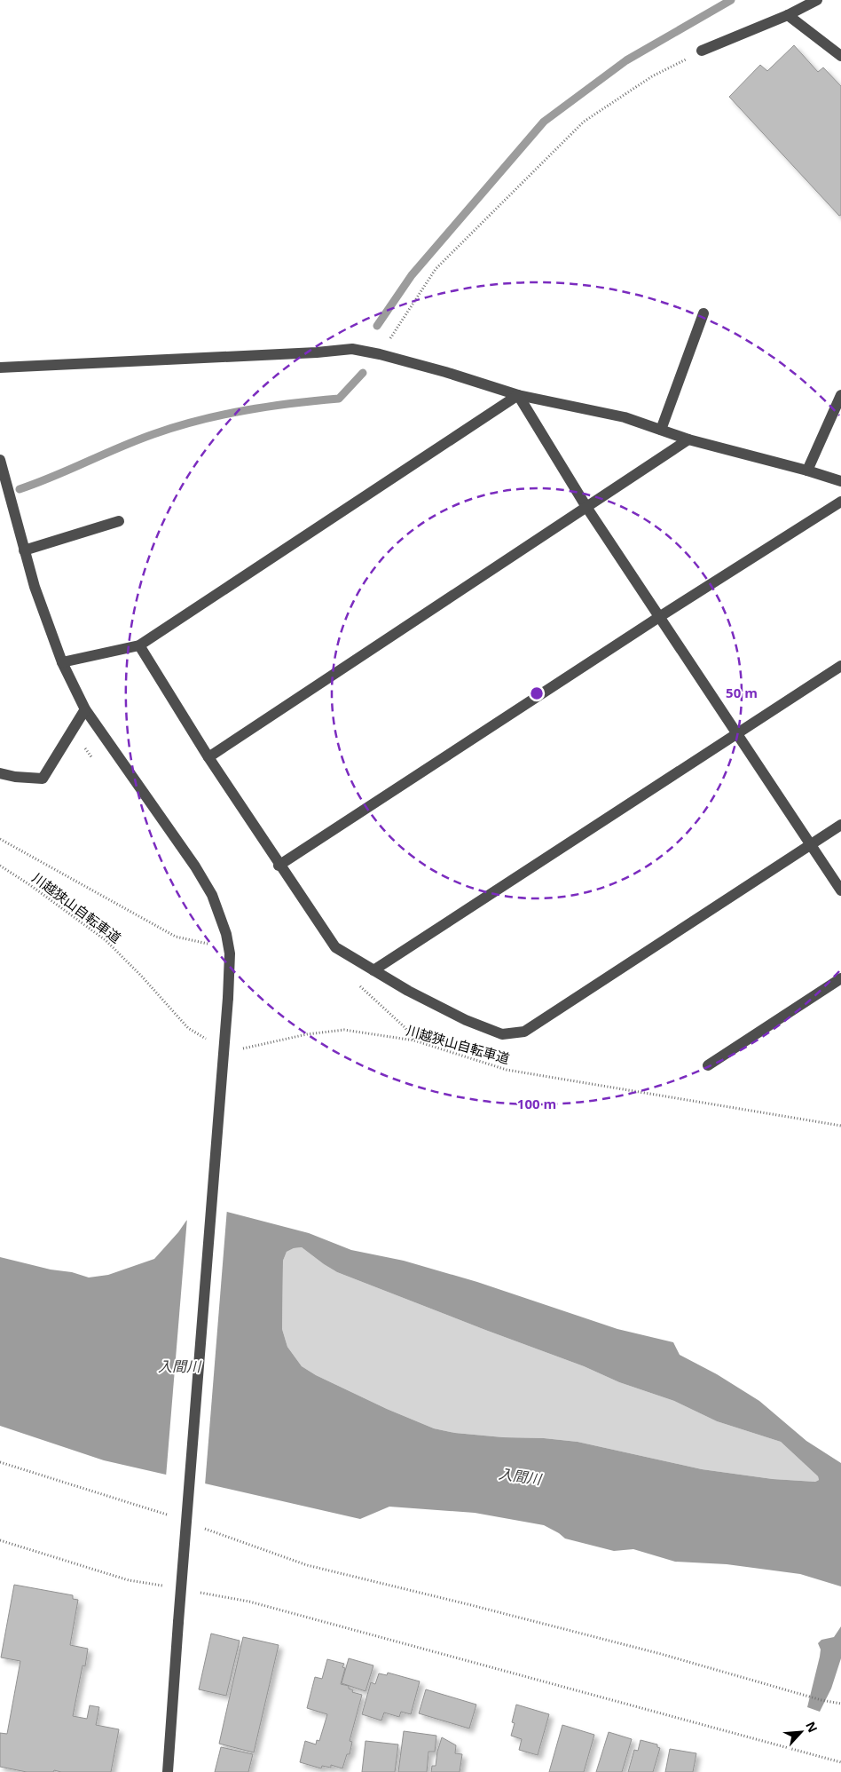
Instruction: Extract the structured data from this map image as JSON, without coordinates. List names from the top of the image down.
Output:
{
  "streets": {
    "path": ["川越狭山自転車道"]
  },
  "water": ["入間川"],
  "north": "top right",
  "rings": ["50 m", "100 m"]
}
